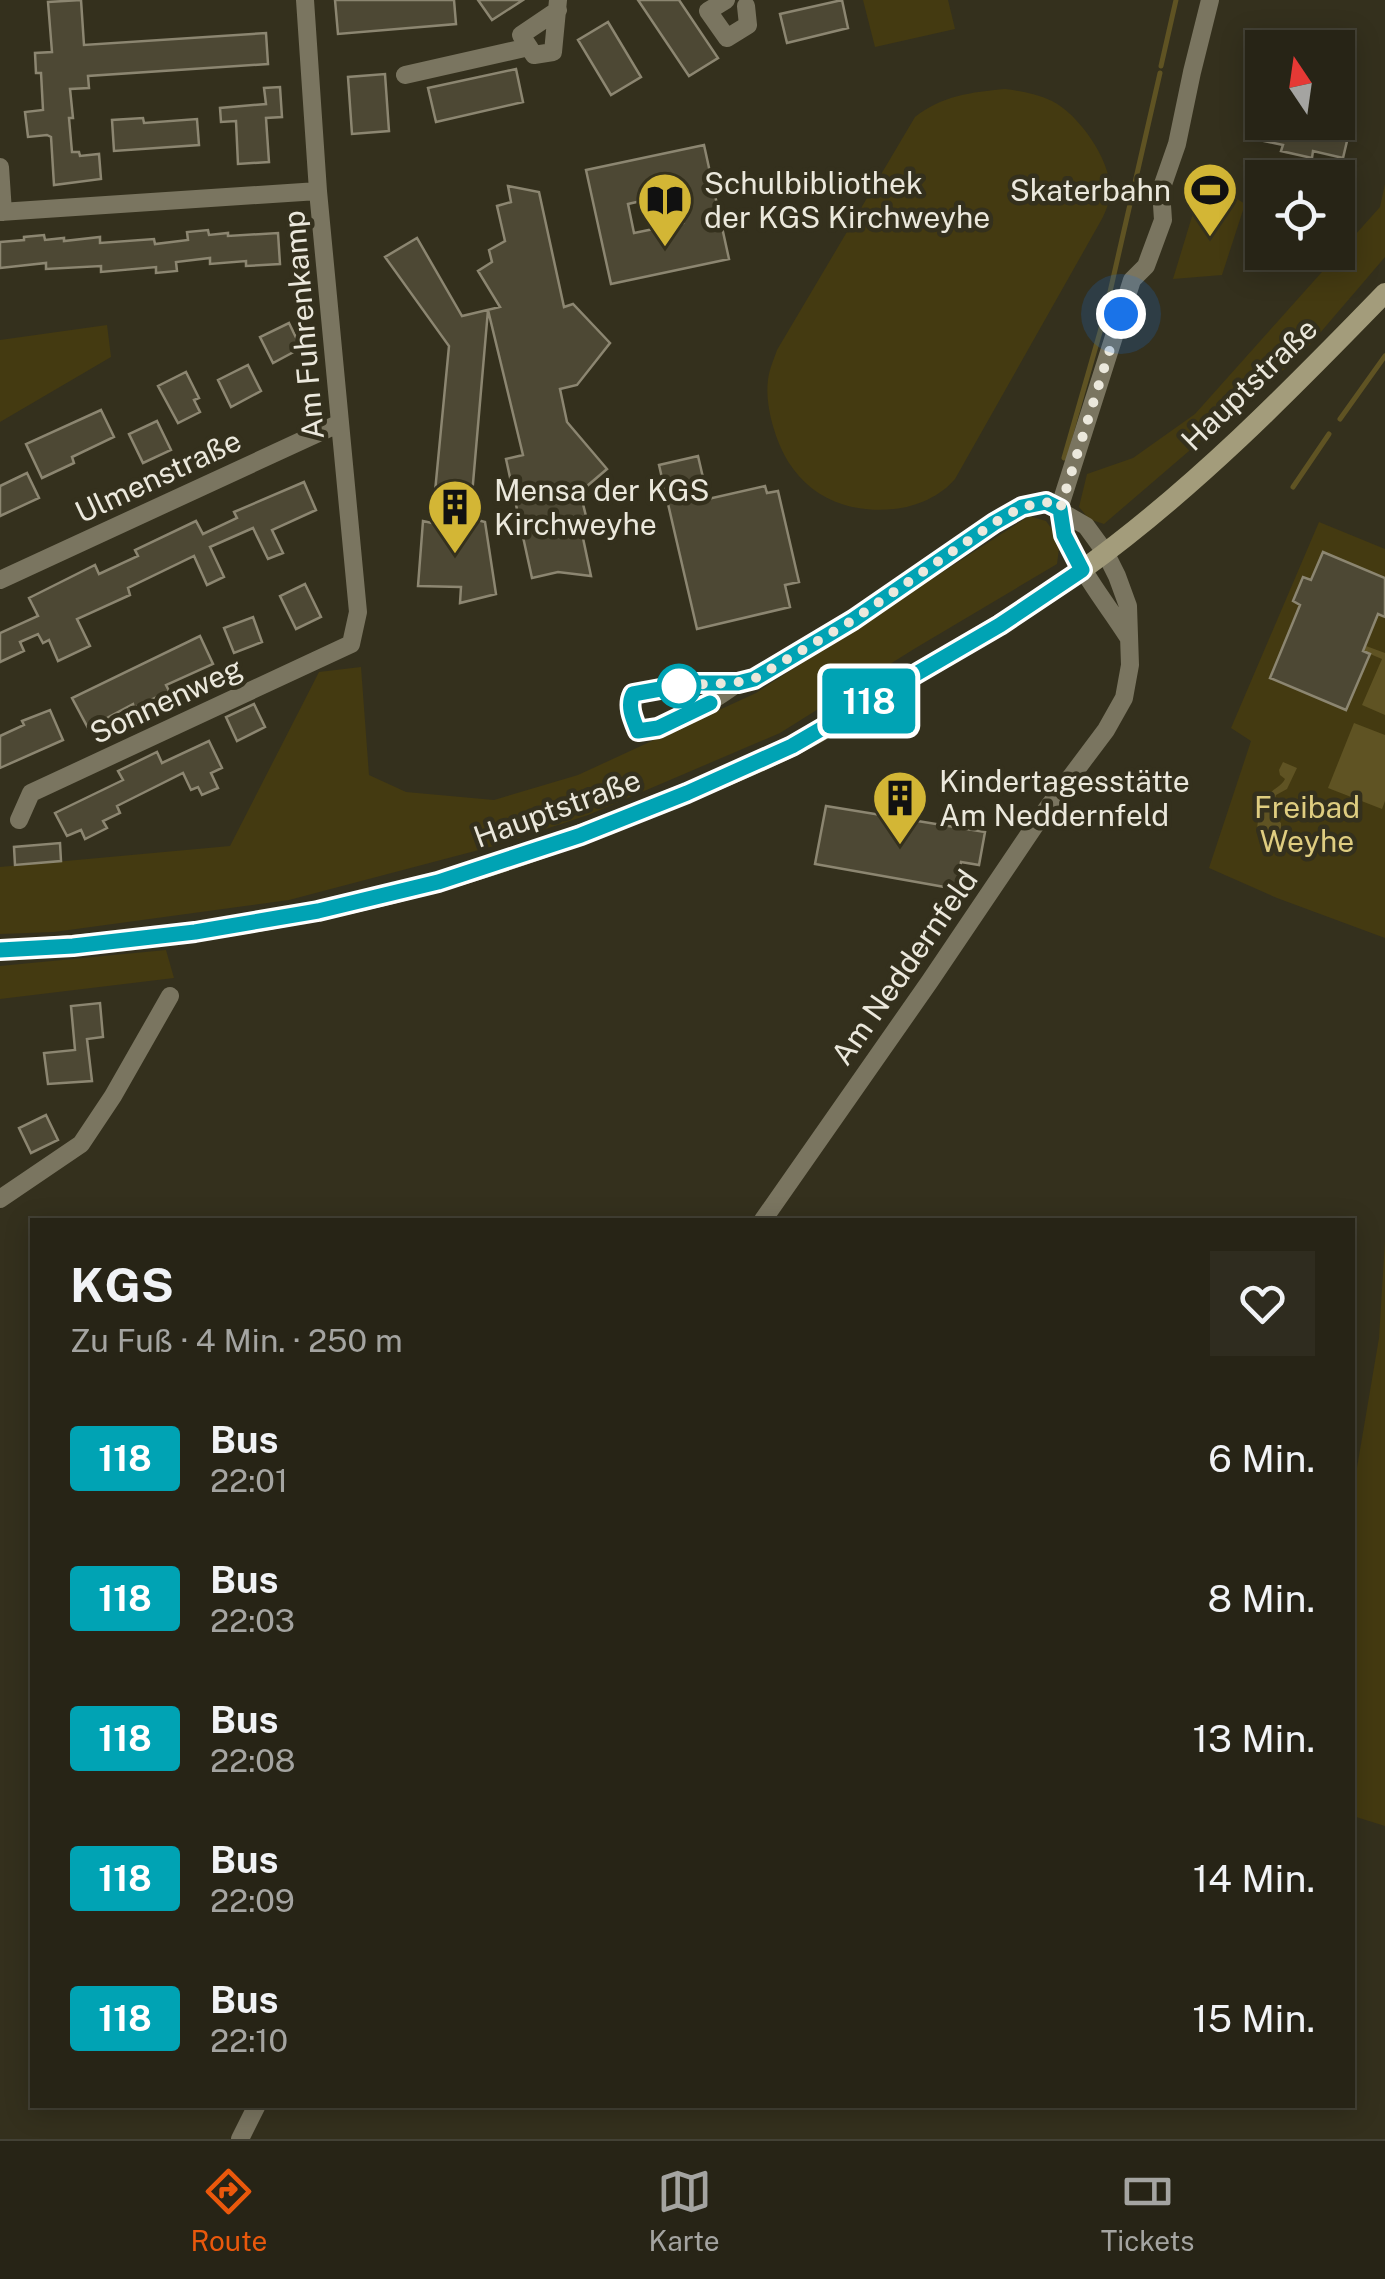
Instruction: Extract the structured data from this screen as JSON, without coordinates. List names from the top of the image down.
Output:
{
  "streets": {
    "main road": ["Hauptstraße"],
    "street": [
      "Am Fuhrenkamp",
      "Ulmenstraße",
      "Sonnenweg",
      "Am Neddernfeld"
    ]
  },
  "crossings": [
    ["Am Fuhrenkamp", "Ulmenstraße"],
    ["Am Fuhrenkamp", "Sonnenweg"],
    ["Hauptstraße", "Am Neddernfeld"]
  ],
  "parks": ["Freibad Weyhe"],
  "places": {
    "sports": ["Skaterbahn"],
    "library": ["Schulbibliothek der KGS Kirchweyhe"],
    "building": ["Mensa der KGS Kirchweyhe", "Kindertagesstätte Am Neddernfeld"]
  },
  "lines": ["bus line 118"],
  "north": "top",
  "page": {
    "on_map": "118",
    "heading": ["KGS", "Zu Fuß · 4 Min. · 250 m"],
    "list": [
      {
        "mark": "118",
        "name": "Bus",
        "note": "22:01",
        "value": "6 Min."
      },
      {
        "mark": "118",
        "name": "Bus",
        "note": "22:03",
        "value": "8 Min."
      },
      {
        "mark": "118",
        "name": "Bus",
        "note": "22:08",
        "value": "13 Min."
      },
      {
        "mark": "118",
        "name": "Bus",
        "note": "22:09",
        "value": "14 Min."
      },
      {
        "mark": "118",
        "name": "Bus",
        "note": "22:10",
        "value": "15 Min."
      }
    ],
    "tabs": ["Route", "Karte", "Tickets"]
  }
}
